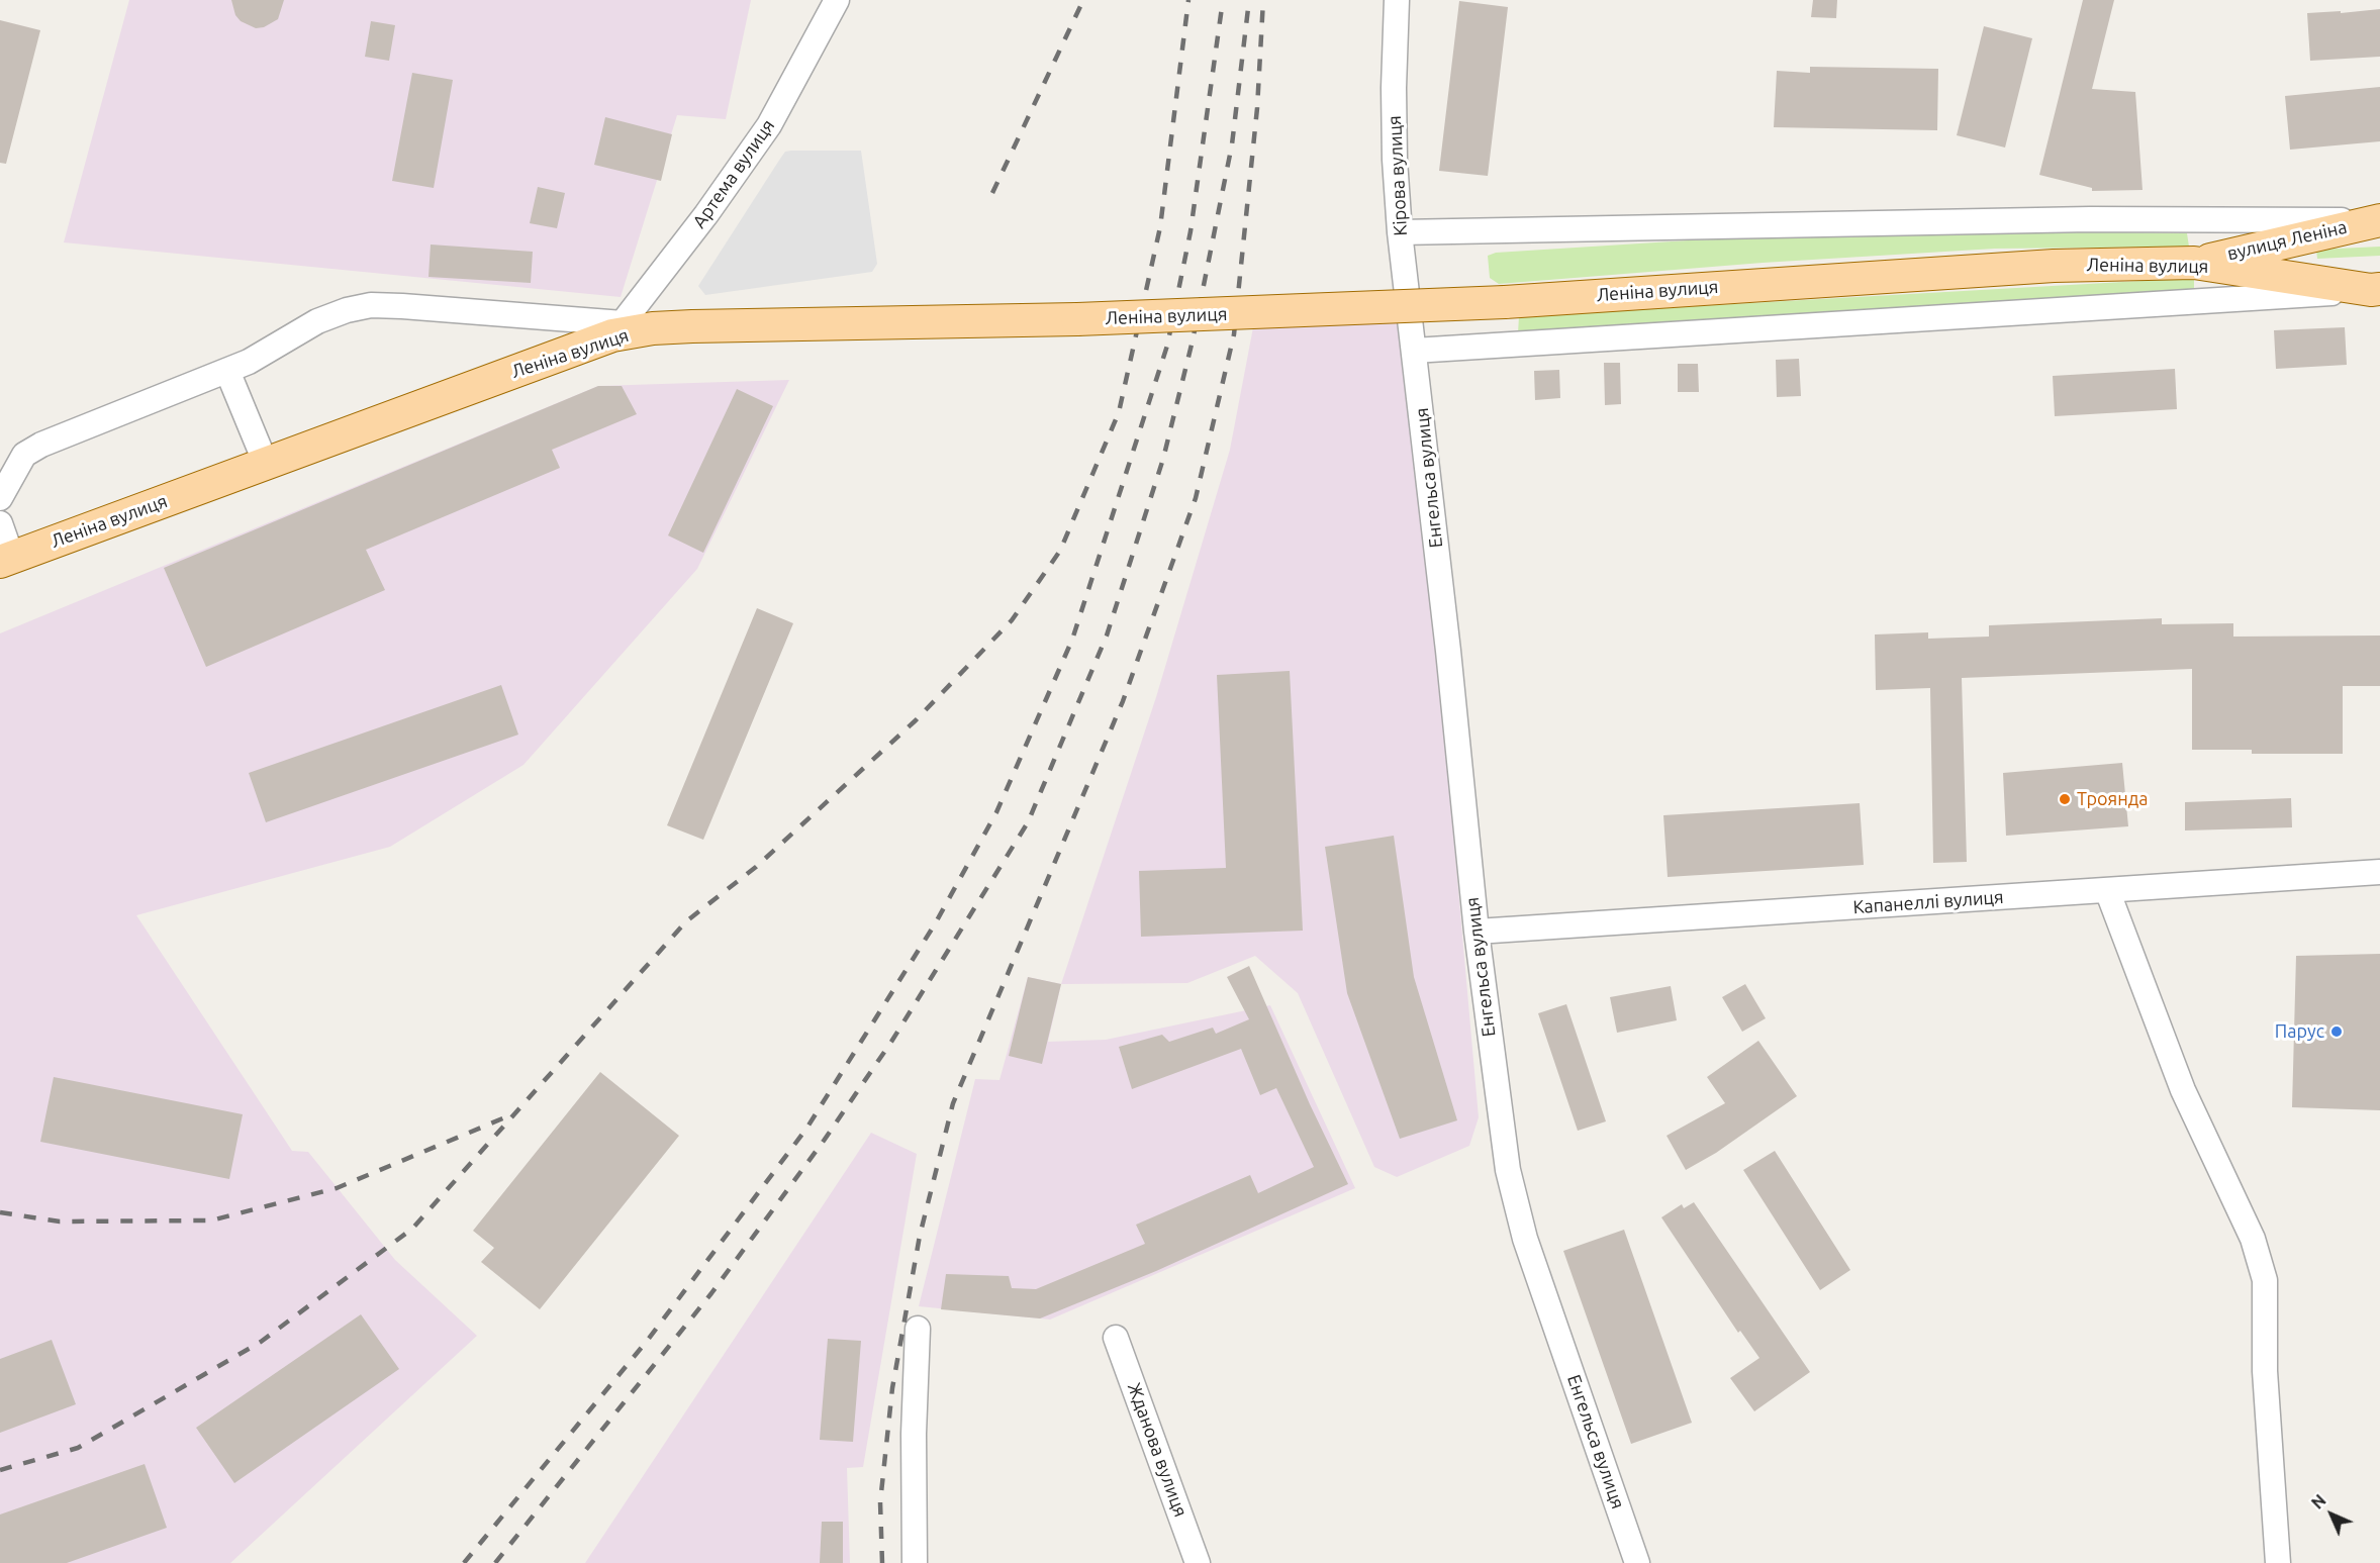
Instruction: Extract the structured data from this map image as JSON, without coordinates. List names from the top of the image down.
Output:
{
  "streets": {
    "main road": ["вулиця Леніна", "Леніна вулиця"],
    "street": [
      "Артема вулиця",
      "Кірова вулиця",
      "Енгельса вулиця",
      "Капанеллі вулиця",
      "Жданова вулиця"
    ]
  },
  "crossings": [
    ["Артема вулиця", "Леніна вулиця"],
    ["Кірова вулиця", "Леніна вулиця"],
    ["Кірова вулиця", "Енгельса вулиця"],
    ["вулиця Леніна", "Леніна вулиця"],
    ["Леніна вулиця", "Енгельса вулиця"],
    ["Енгельса вулиця", "Капанеллі вулиця"]
  ],
  "places": ["Троянда", "Парус"],
  "north": "top left"
}
